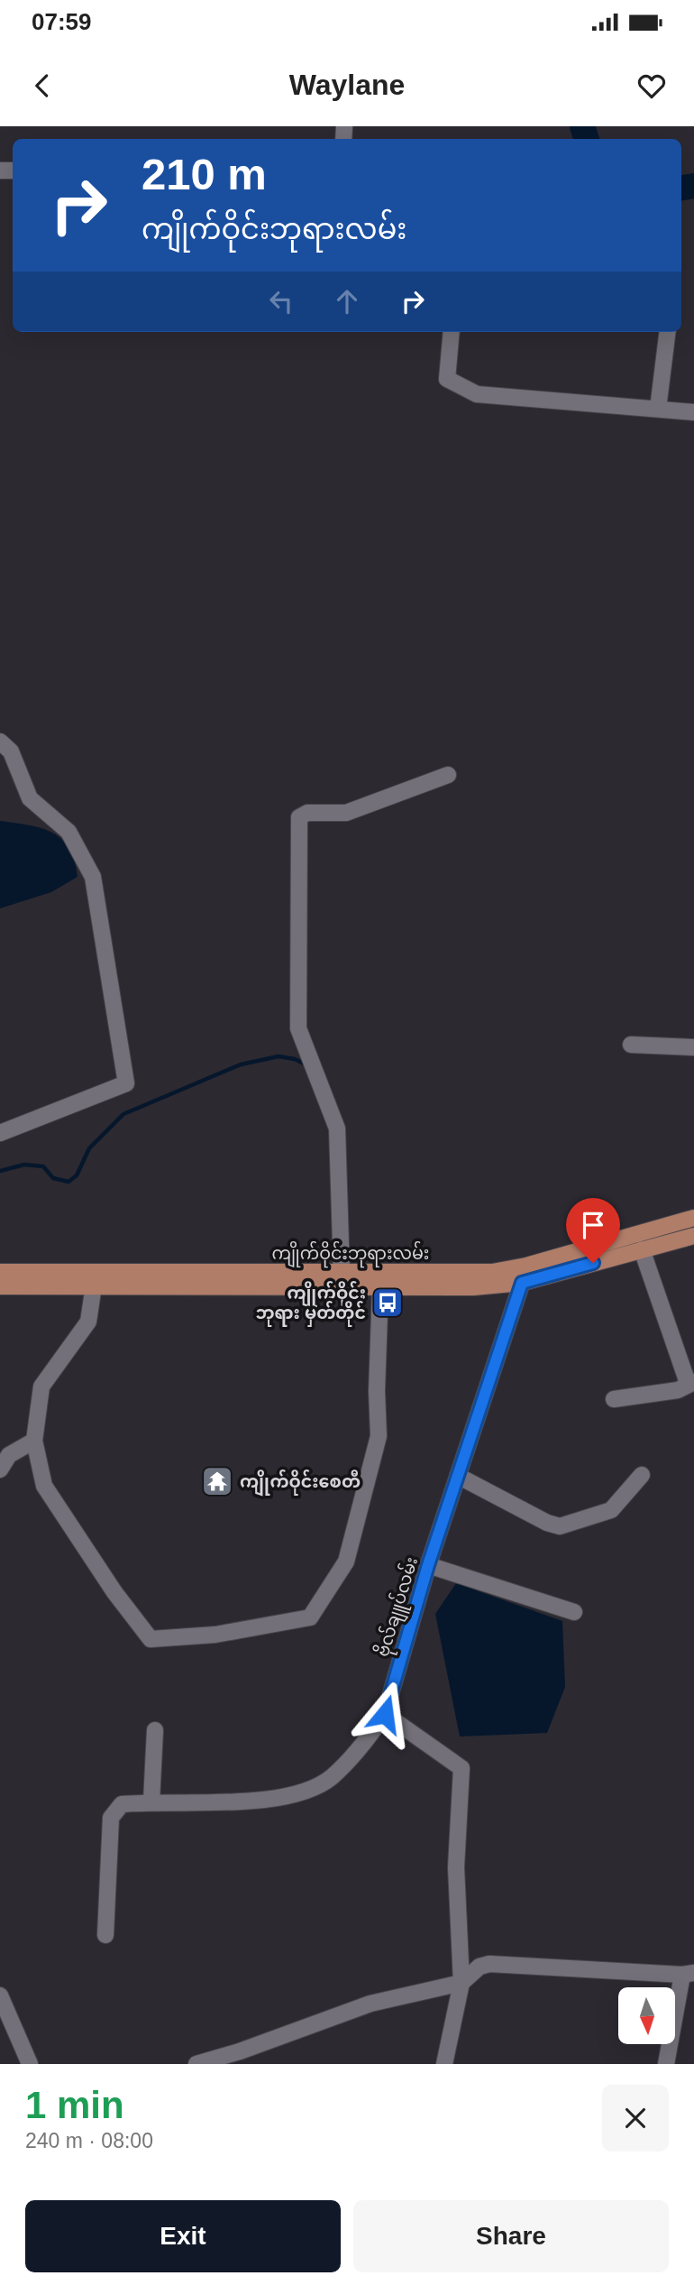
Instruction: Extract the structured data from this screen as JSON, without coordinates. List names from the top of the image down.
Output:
{
  "streets": {
    "main road": ["ကျိုက်ဝိုင်းဘုရားလမ်း"],
    "street": ["ဗိုလ်ချူပ်လမ်း"]
  },
  "crossings": [
    ["ကျိုက်ဝိုင်းဘုရားလမ်း", "ဗိုလ်ချူပ်လမ်း"]
  ],
  "places": {
    "bus stop": ["ကျိုက်ဝိုင်း ဘုရား မှတ်တိုင်"],
    "temple": ["ကျိုက်ဝိုင်းစေတီ"]
  },
  "north": "bottom",
  "page": {
    "status": "07:59",
    "header": "Waylane",
    "turn": ["210 m", "ကျိုက်ဝိုင်းဘုရားလမ်း"],
    "heading": ["1 min", "240 m · 08:00"],
    "buttons": ["Exit", "Share"]
  }
}
